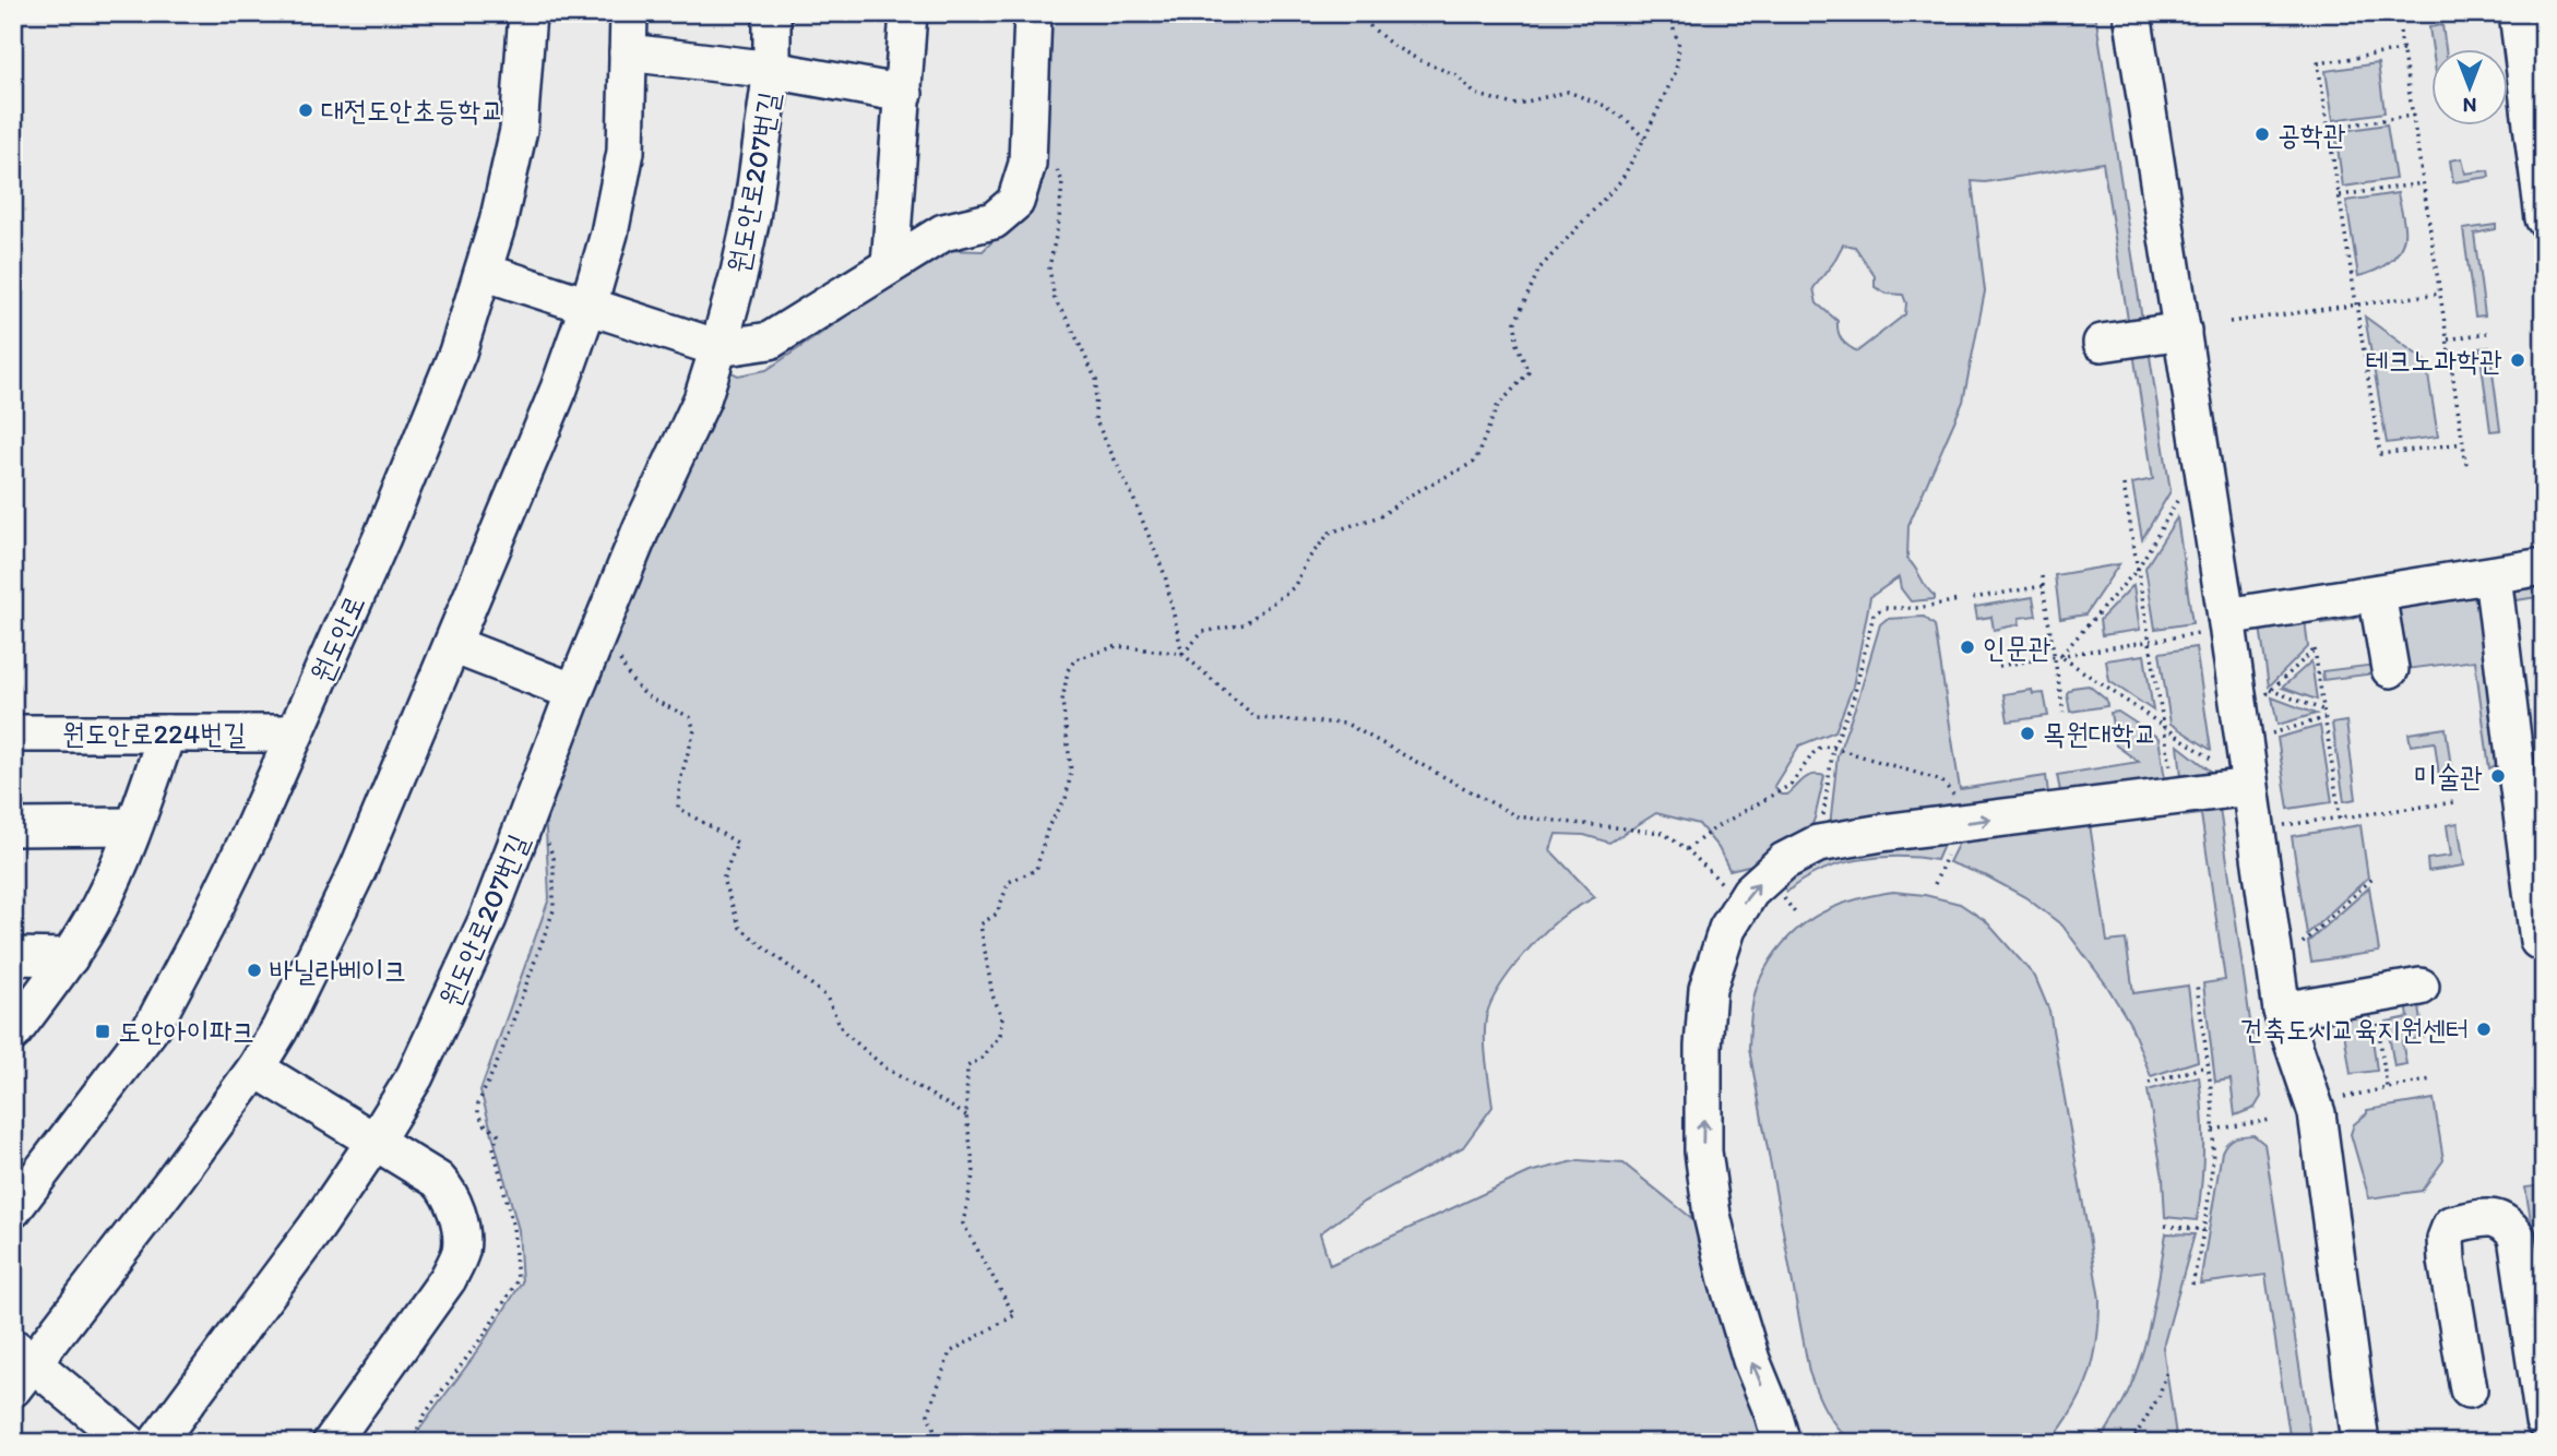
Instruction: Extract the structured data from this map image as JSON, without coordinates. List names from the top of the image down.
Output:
{
  "streets": {
    "street": ["원도안로207번길", "원도안로", "원도안로224번길"]
  },
  "crossings": [
    ["원도안로", "원도안로224번길"]
  ],
  "places": {
    "other": [
      "대전도안초등학교",
      "공학관",
      "테크노과학관",
      "인문관",
      "목원대학교",
      "미술관",
      "바닐라베이크",
      "건축도시교육지원센터"
    ],
    "transit": ["도안아이파크"]
  },
  "north": "bottom"
}
